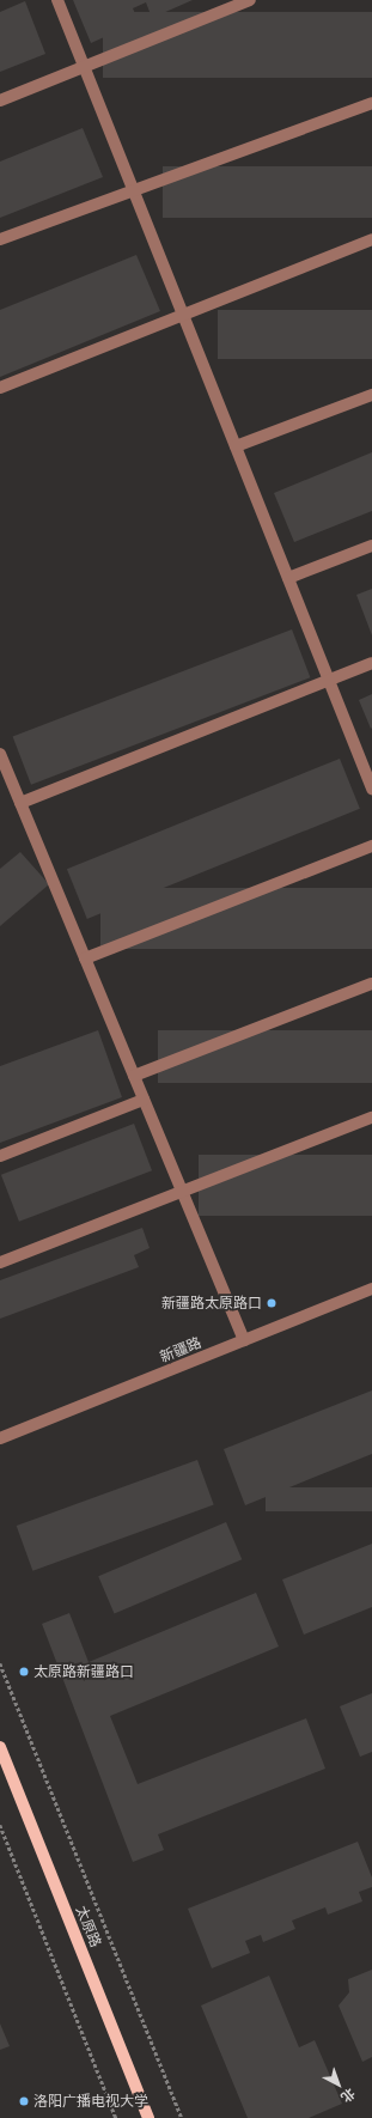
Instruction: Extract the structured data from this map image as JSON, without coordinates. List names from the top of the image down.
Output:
{
  "streets": {
    "main road": ["太原路"],
    "street": ["新疆路"]
  },
  "places": ["新疆路太原路口", "太原路新疆路口", "洛阳广播电视大学"],
  "north": "bottom right"
}
